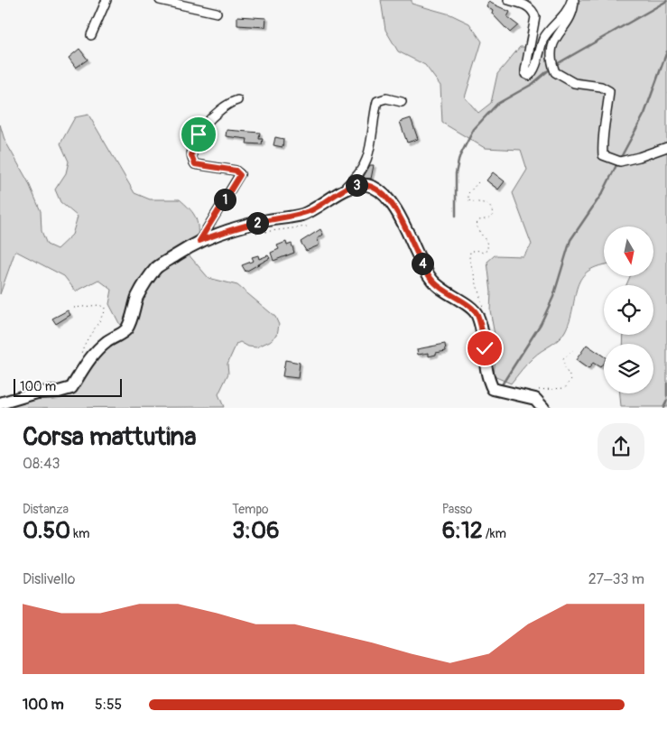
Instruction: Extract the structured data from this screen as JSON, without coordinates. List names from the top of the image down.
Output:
{
  "scale_bar": "100 m",
  "north": "bottom",
  "page": {
    "pins": [
      "3",
      "1",
      "2",
      "4"
    ],
    "scale": "100 m",
    "heading": ["Corsa mattutina", "08:43"],
    "stats": [
      ["Distanza", "0.50 km"],
      ["Tempo", "3:06"],
      ["Passo", "6:12 /km"]
    ],
    "chart": ["Dislivello", "27–33 m"],
    "list": [
      {
        "name": "100 m",
        "note": "5:55"
      }
    ]
  }
}
